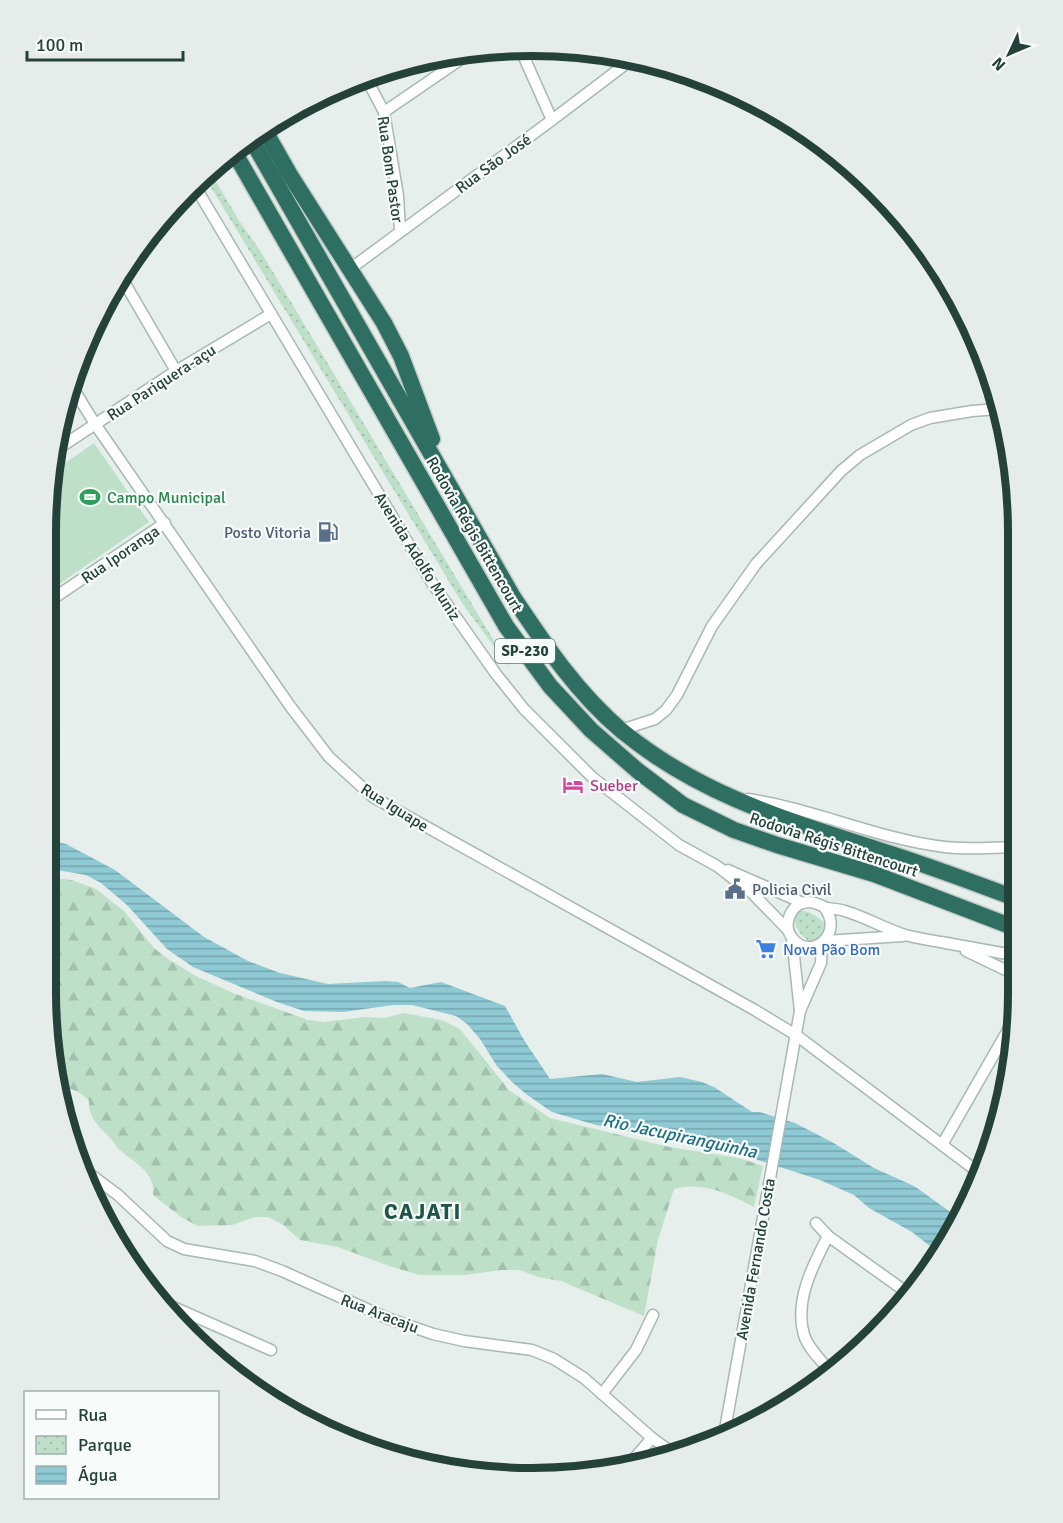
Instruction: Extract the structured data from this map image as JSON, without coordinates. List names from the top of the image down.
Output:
{
  "streets": {
    "highway": ["Rodovia Régis Bittencourt", "SP-230"],
    "street": [
      "Rua São José",
      "Rua Bom Pastor",
      "Rua Pariquera-açu",
      "Rua Iporanga",
      "Avenida Adolfo Muniz",
      "Rua Iguape",
      "Avenida Fernando Costa",
      "Rua Aracaju"
    ]
  },
  "crossings": [
    ["Rua São José", "Rua Bom Pastor"],
    ["Rua Pariquera-açu", "Avenida Adolfo Muniz"],
    ["Rua Pariquera-açu", "Rua Iguape"],
    ["Rua Iporanga", "Rua Iguape"],
    ["Rua Iguape", "Avenida Fernando Costa"]
  ],
  "districts": ["CAJATI"],
  "water": ["Rio Jacupiranguinha"],
  "places": {
    "sports": ["Campo Municipal"],
    "fuel station": ["Posto Vitoria"],
    "hotel": ["Sueber"],
    "public building": ["Policia Civil"],
    "supermarket": ["Nova Pão Bom"]
  },
  "legend": ["Rua", "Parque", "Água"],
  "scale_bar": "100 m",
  "north": "bottom left"
}
